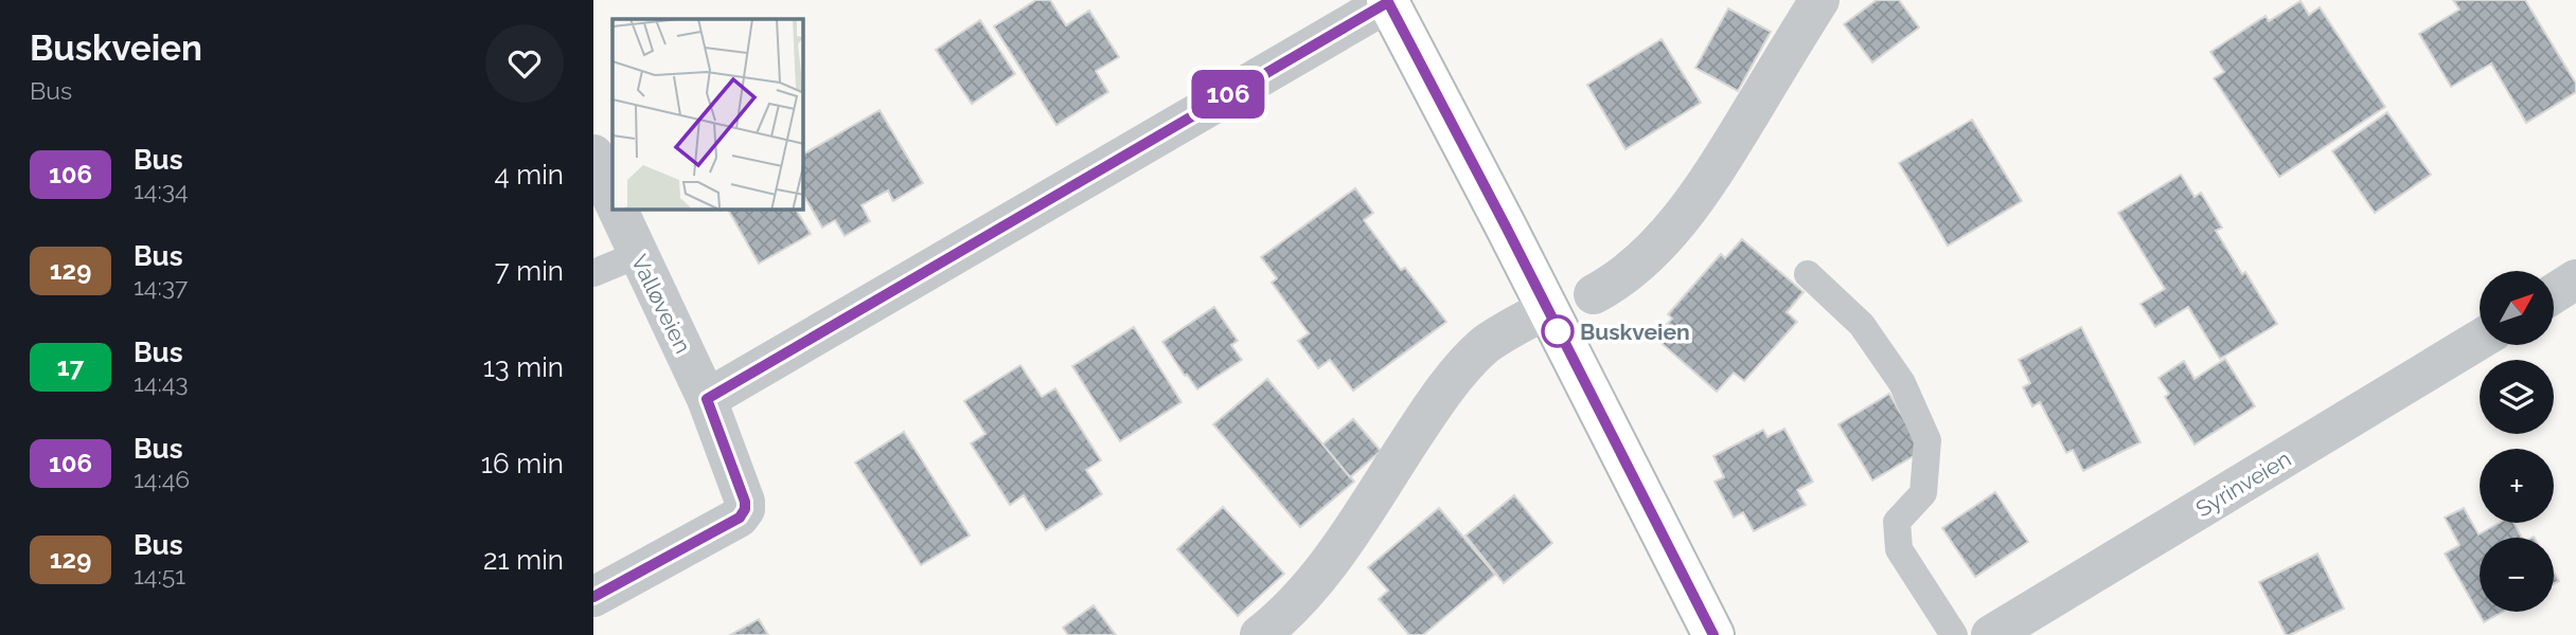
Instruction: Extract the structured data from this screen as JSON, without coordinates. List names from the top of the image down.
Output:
{
  "streets": {
    "street": ["Valløveien", "Syrinveien"]
  },
  "places": ["Buskveien"],
  "lines": ["bus line 106"],
  "north": "top right",
  "page": {
    "heading": ["Buskveien", "Bus"],
    "on_map": "106",
    "list": [
      {
        "mark": "106",
        "name": "Bus",
        "note": "14:34",
        "value": "4 min"
      },
      {
        "mark": "129",
        "name": "Bus",
        "note": "14:37",
        "value": "7 min"
      },
      {
        "mark": "17",
        "name": "Bus",
        "note": "14:43",
        "value": "13 min"
      },
      {
        "mark": "106",
        "name": "Bus",
        "note": "14:46",
        "value": "16 min"
      },
      {
        "mark": "129",
        "name": "Bus",
        "note": "14:51",
        "value": "21 min"
      }
    ],
    "map_buttons": ["+", "−"]
  }
}
